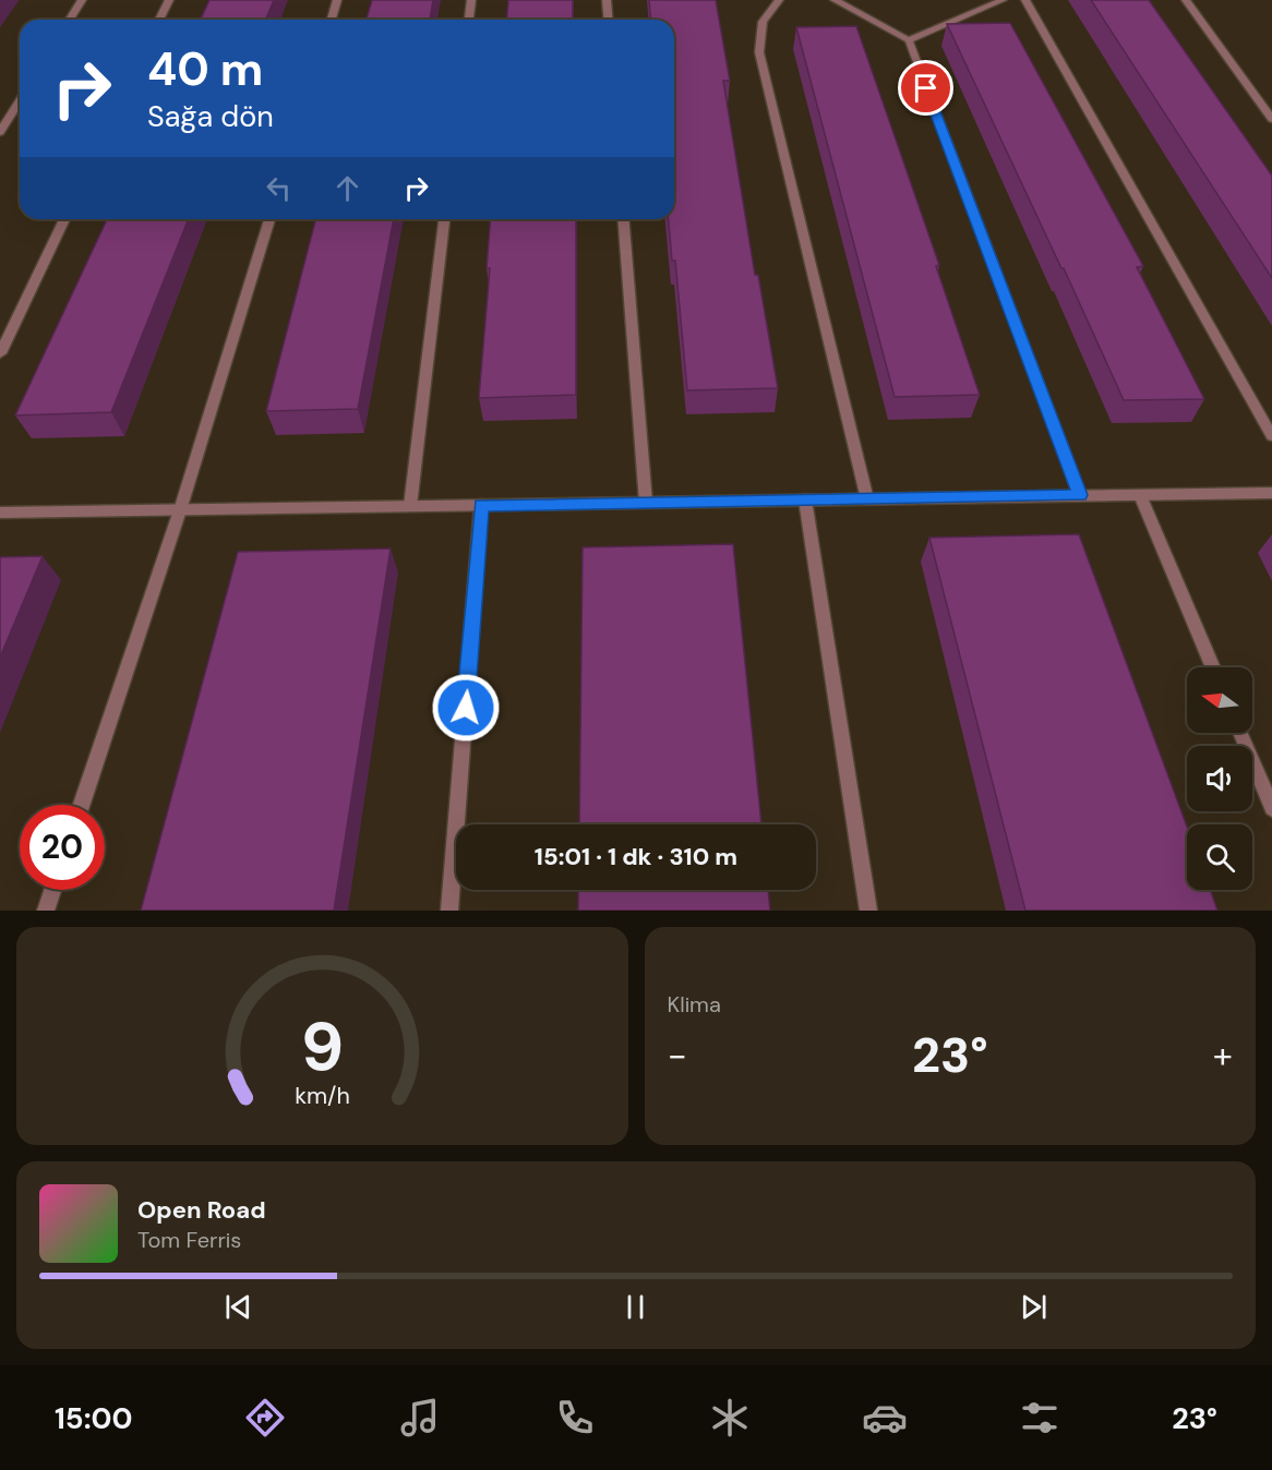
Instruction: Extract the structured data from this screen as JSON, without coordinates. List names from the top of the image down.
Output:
{
  "north": "left",
  "page": {
    "turn": ["40 m", "Sağa dön"],
    "limit": "20",
    "trip": "15:01 · 1 dk · 310 m",
    "tile": "Klima",
    "heat": ["−", "23°", "+"],
    "song": ["Open Road", "Tom Ferris"],
    "tabs": ["15:00", "23°"],
    "gauge": ["9", "km/h"]
  }
}
